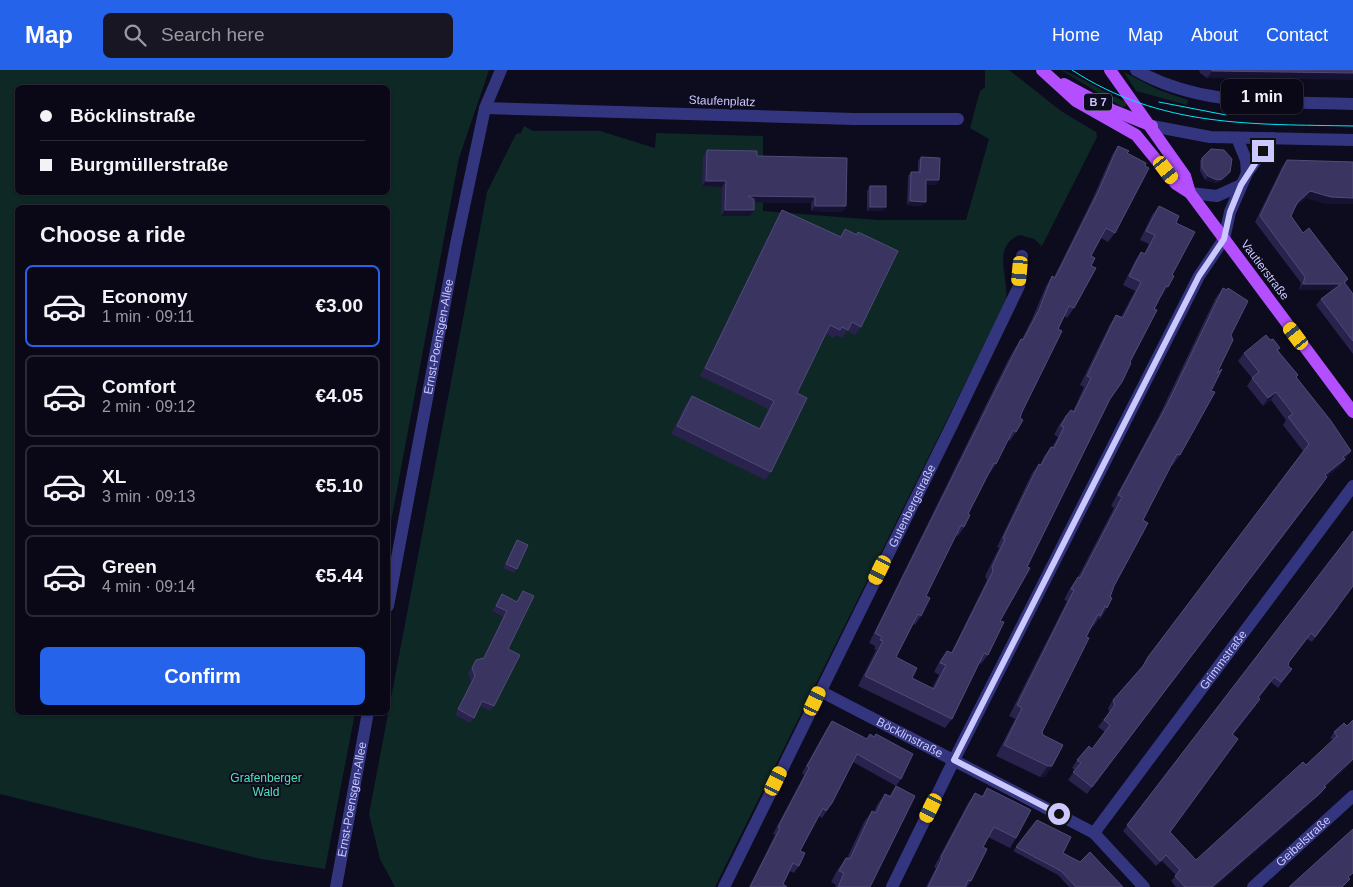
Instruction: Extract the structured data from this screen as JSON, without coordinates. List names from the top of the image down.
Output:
{
  "streets": {
    "main road": ["B 7", "Vautierstraße"],
    "street": [
      "Staufenplatz",
      "Ernst-Poensgen-Allee",
      "Gutenbergstraße",
      "Grimmstraße",
      "Böcklinstraße",
      "Geibelstraße"
    ]
  },
  "crossings": [
    ["Staufenplatz", "Ernst-Poensgen-Allee"],
    ["B 7", "Vautierstraße"],
    ["Gutenbergstraße", "Böcklinstraße"],
    ["Grimmstraße", "Böcklinstraße"]
  ],
  "parks": ["Grafenberger Wald"],
  "page": {
    "header": "Map",
    "search": "Search here",
    "nav": [
      "Home",
      "Map",
      "About",
      "Contact"
    ],
    "bubble": "1 min",
    "banner": ["Böcklinstraße", "Burgmüllerstraße"],
    "heading": "Choose a ride",
    "list": [
      {
        "name": "Economy",
        "note": "1 min · 09:11",
        "value": "€3.00"
      },
      {
        "name": "Comfort",
        "note": "2 min · 09:12",
        "value": "€4.05"
      },
      {
        "name": "XL",
        "note": "3 min · 09:13",
        "value": "€5.10"
      },
      {
        "name": "Green",
        "note": "4 min · 09:14",
        "value": "€5.44"
      }
    ],
    "buttons": "Confirm"
  }
}
